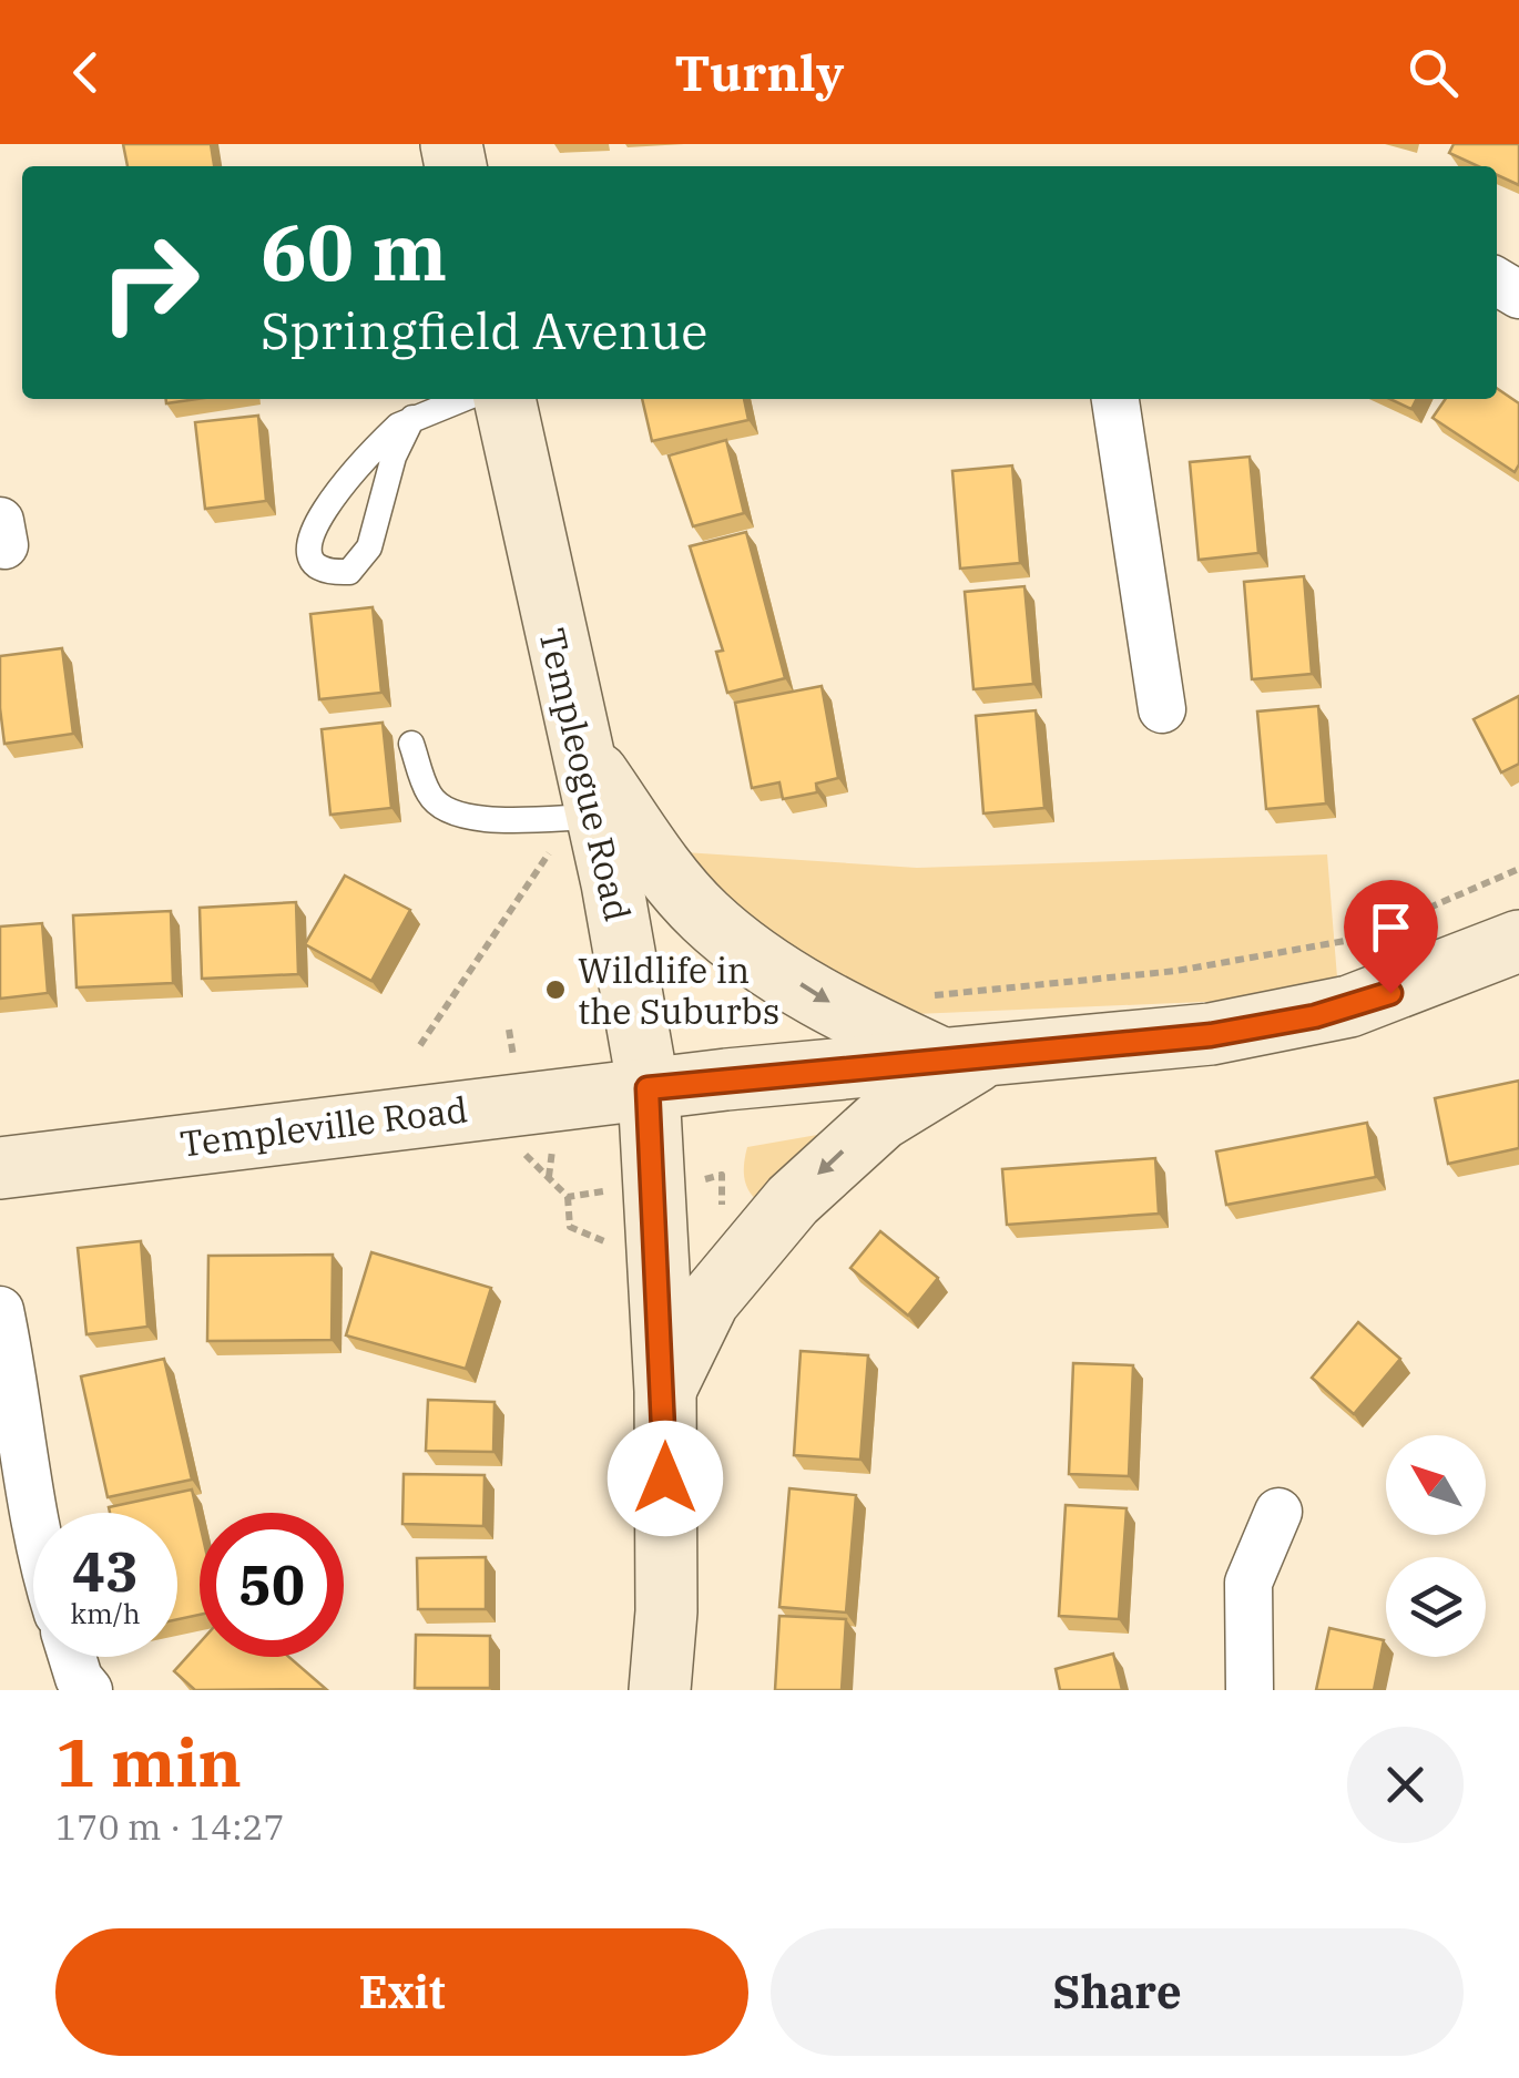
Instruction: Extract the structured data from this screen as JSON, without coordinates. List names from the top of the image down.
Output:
{
  "streets": {
    "main road": ["Templeogue Road", "Templeville Road"]
  },
  "crossings": [
    ["Templeogue Road", "Templeville Road"]
  ],
  "places": ["Wildlife in the Suburbs"],
  "north": "top left",
  "page": {
    "header": "Turnly",
    "turn": ["60 m", "Springfield Avenue"],
    "speed": "43 km/h",
    "limit": "50",
    "heading": ["1 min", "170 m · 14:27"],
    "buttons": ["Exit", "Share"]
  }
}
